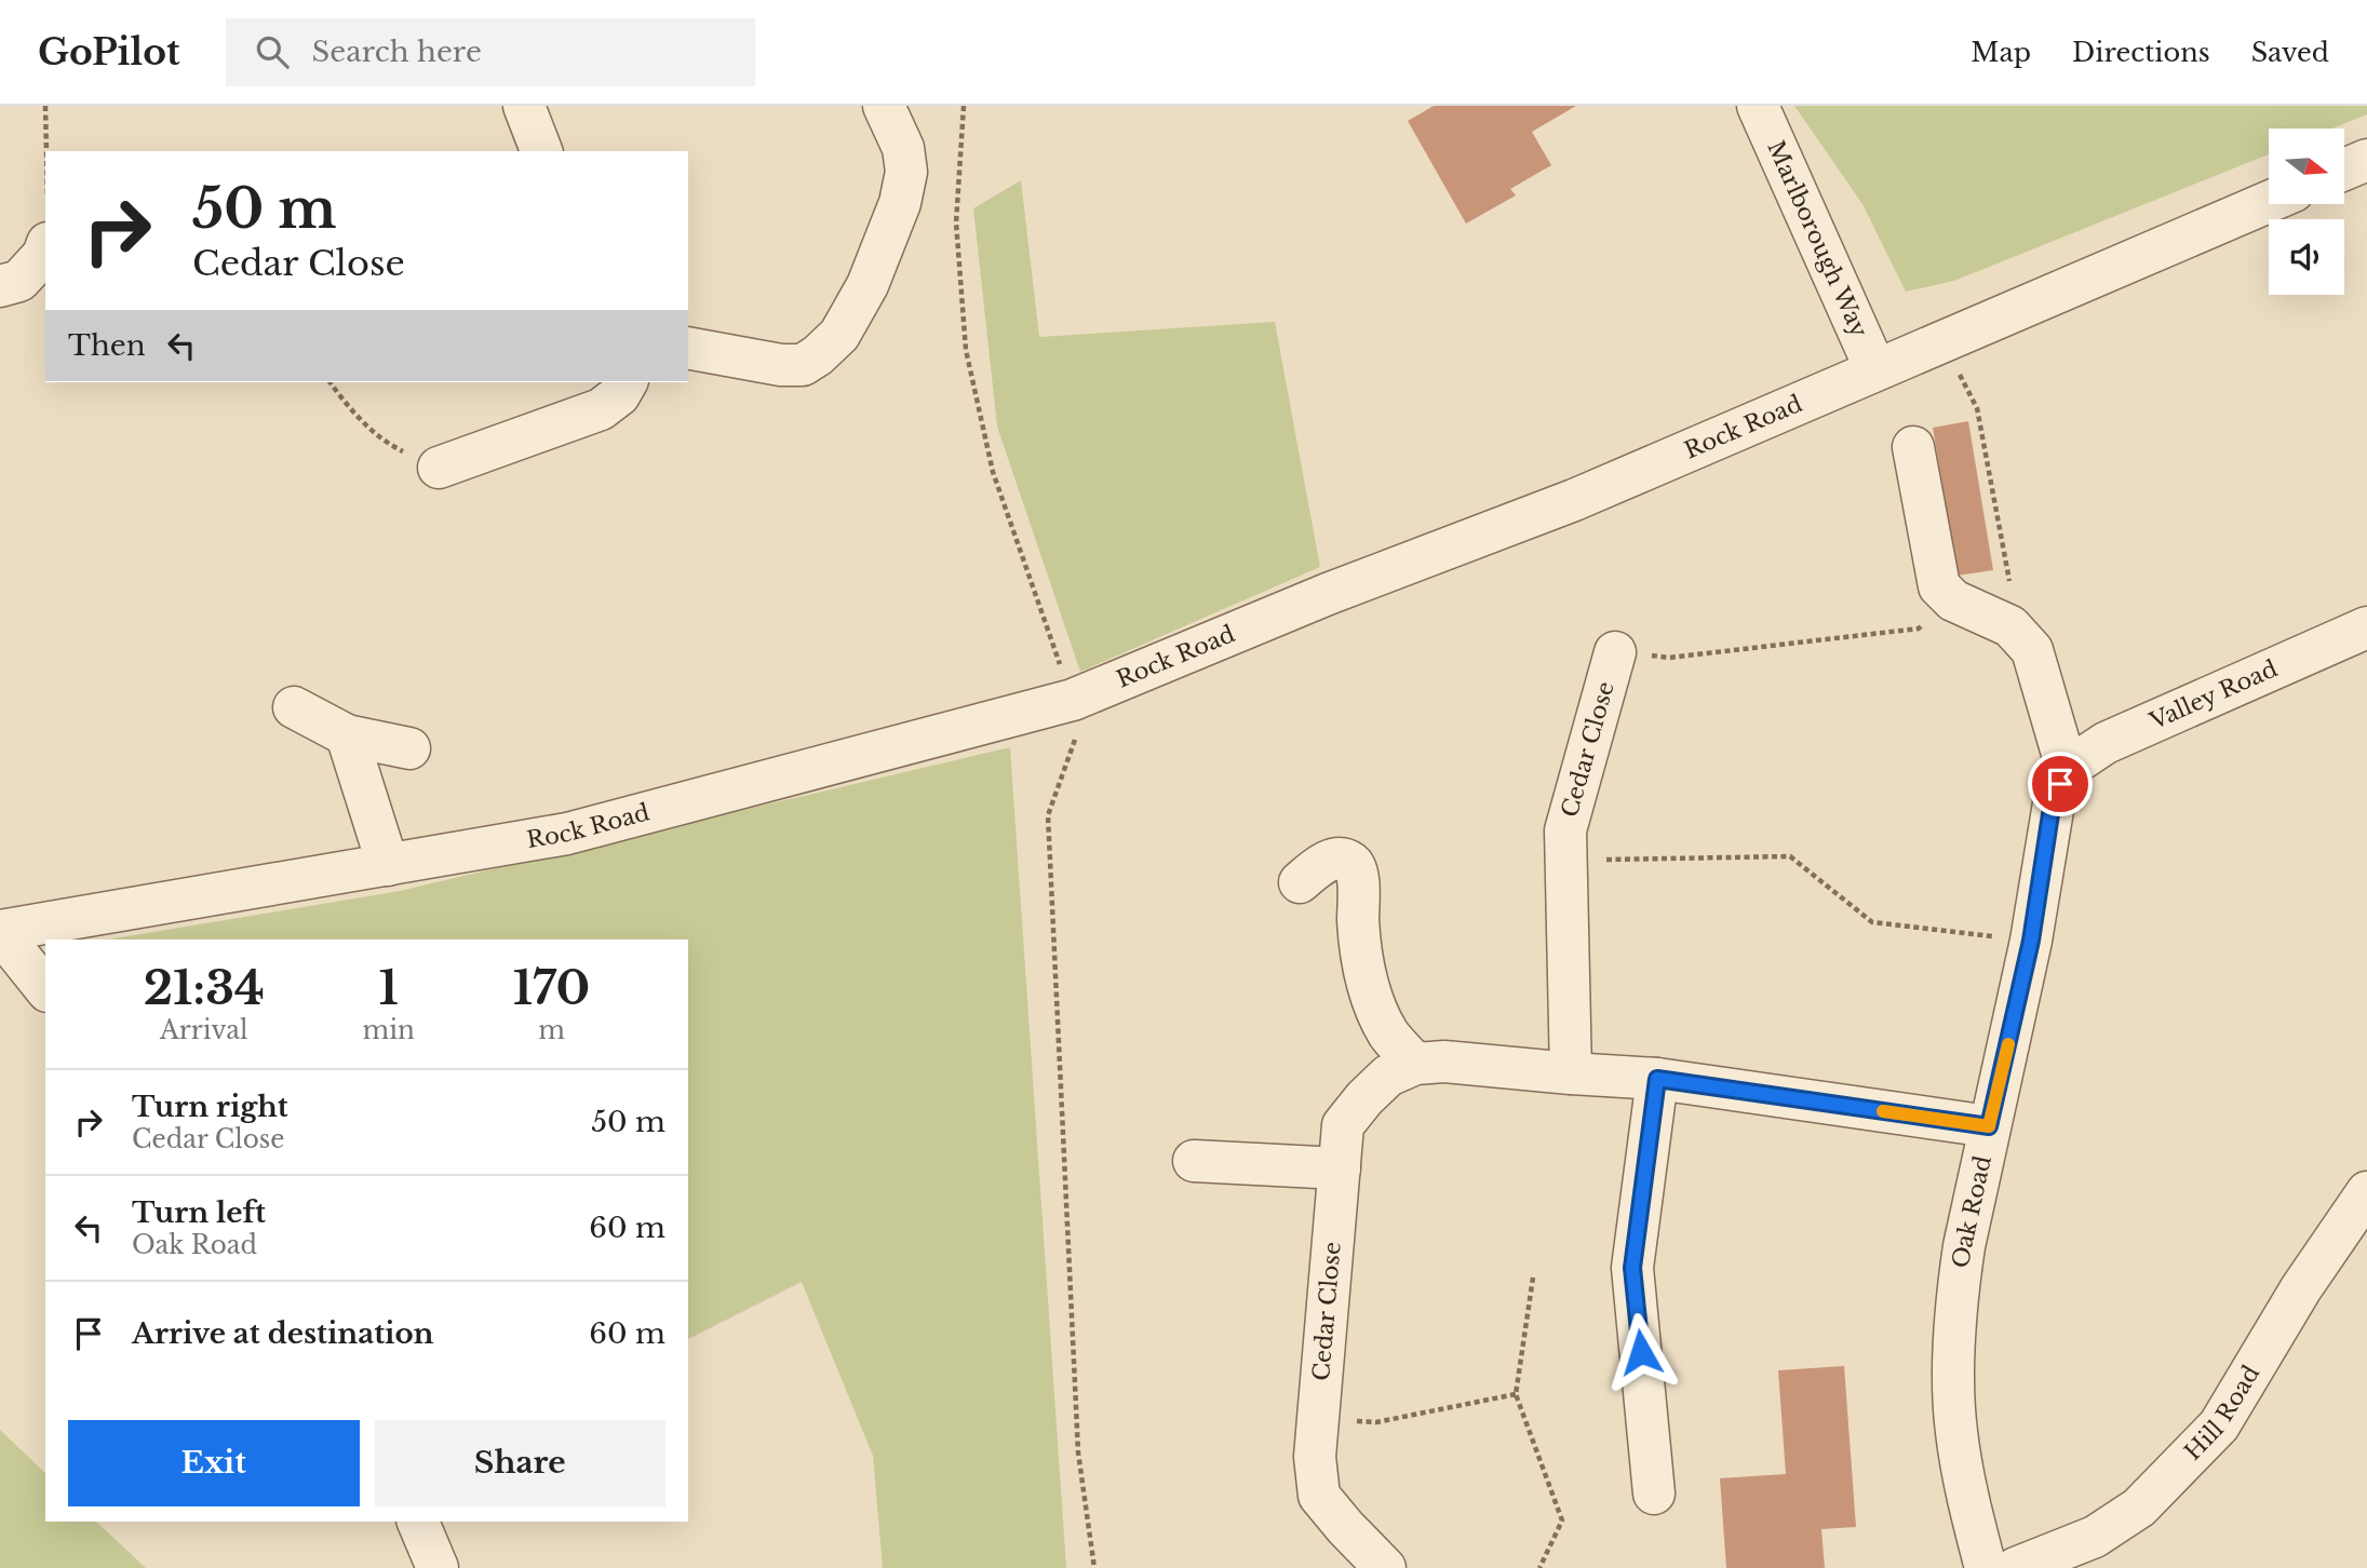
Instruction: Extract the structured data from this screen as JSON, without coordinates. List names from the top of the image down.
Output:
{
  "streets": {
    "street": [
      "Marlborough Way",
      "Rock Road",
      "Valley Road",
      "Cedar Close",
      "Oak Road",
      "Hill Road"
    ]
  },
  "crossings": [
    ["Marlborough Way", "Rock Road"],
    ["Valley Road", "Oak Road"],
    ["Cedar Close", "Oak Road"]
  ],
  "north": "right",
  "page": {
    "header": "GoPilot",
    "search": "Search here",
    "nav": ["Map", "Directions", "Saved"],
    "turn": ["50 m", "Cedar Close"],
    "then": "Then",
    "eta": [
      "21:34",
      "Arrival",
      "1",
      "min",
      "170",
      "m"
    ],
    "list": [
      {
        "name": "Turn right",
        "note": "Cedar Close",
        "value": "50 m"
      },
      {
        "name": "Turn left",
        "note": "Oak Road",
        "value": "60 m"
      },
      {
        "name": "Arrive at destination",
        "value": "60 m"
      }
    ],
    "buttons": ["Exit", "Share"]
  }
}
